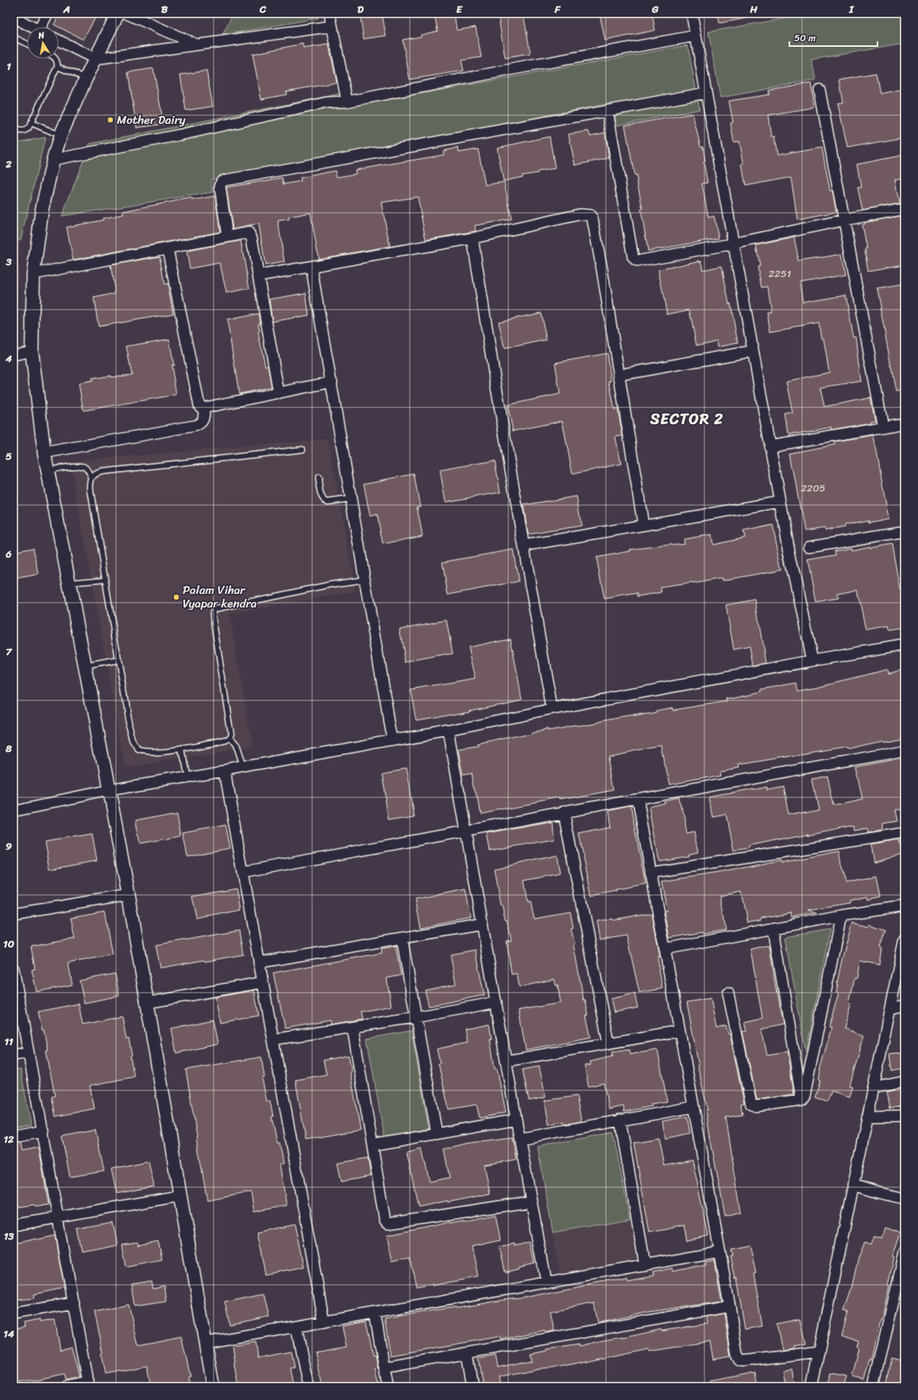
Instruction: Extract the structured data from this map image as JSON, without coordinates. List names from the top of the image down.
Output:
{
  "districts": ["SECTOR 2"],
  "places": ["Mother Dairy", "Palam Vihar Vyapar kendra"],
  "house_numbers": ["2251", "2205"],
  "scale_bar": "50 m",
  "north": "top",
  "grid": {
    "columns": [
      "A",
      "B",
      "C",
      "D",
      "E",
      "F",
      "G",
      "H",
      "I"
    ],
    "rows": [
      "1",
      "2",
      "3",
      "4",
      "5",
      "6",
      "7",
      "8",
      "9",
      "10",
      "11",
      "12",
      "13",
      "14"
    ]
  }
}
